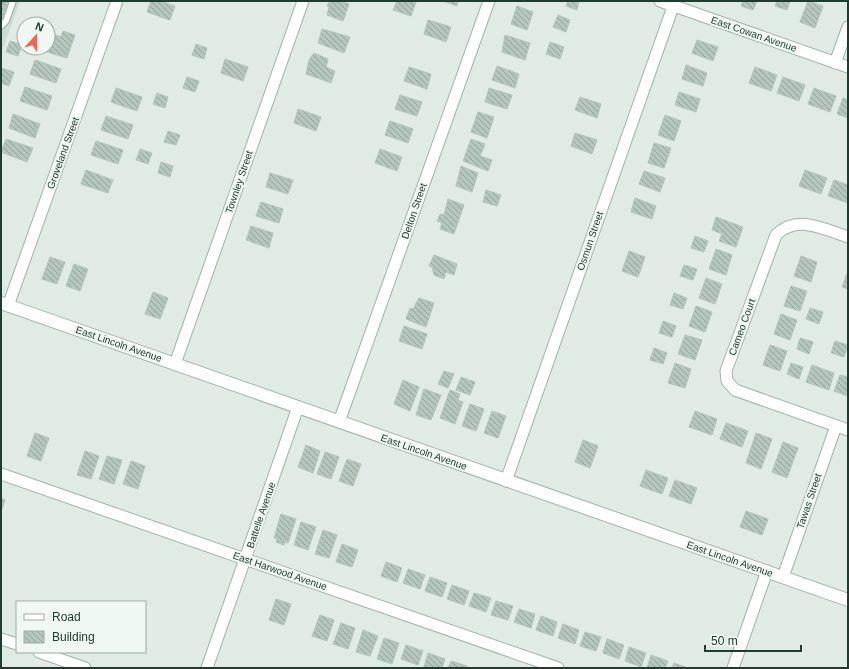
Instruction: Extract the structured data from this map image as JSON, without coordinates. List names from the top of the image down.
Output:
{
  "streets": {
    "street": [
      "East Cowan Avenue",
      "Groveland Street",
      "Townley Street",
      "Delton Street",
      "Osmun Street",
      "Cameo Court",
      "East Lincoln Avenue",
      "Tawas Street",
      "Battelle Avenue",
      "East Harwood Avenue"
    ]
  },
  "crossings": [
    ["East Cowan Avenue", "Osmun Street"],
    ["Groveland Street", "East Lincoln Avenue"],
    ["Townley Street", "East Lincoln Avenue"],
    ["Delton Street", "East Lincoln Avenue"],
    ["Osmun Street", "East Lincoln Avenue"],
    ["Cameo Court", "Tawas Street"],
    ["East Lincoln Avenue", "Tawas Street"],
    ["East Lincoln Avenue", "Battelle Avenue"],
    ["Battelle Avenue", "East Harwood Avenue"]
  ],
  "legend": ["Road", "Building"],
  "scale_bar": "50 m",
  "north": "top"
}
